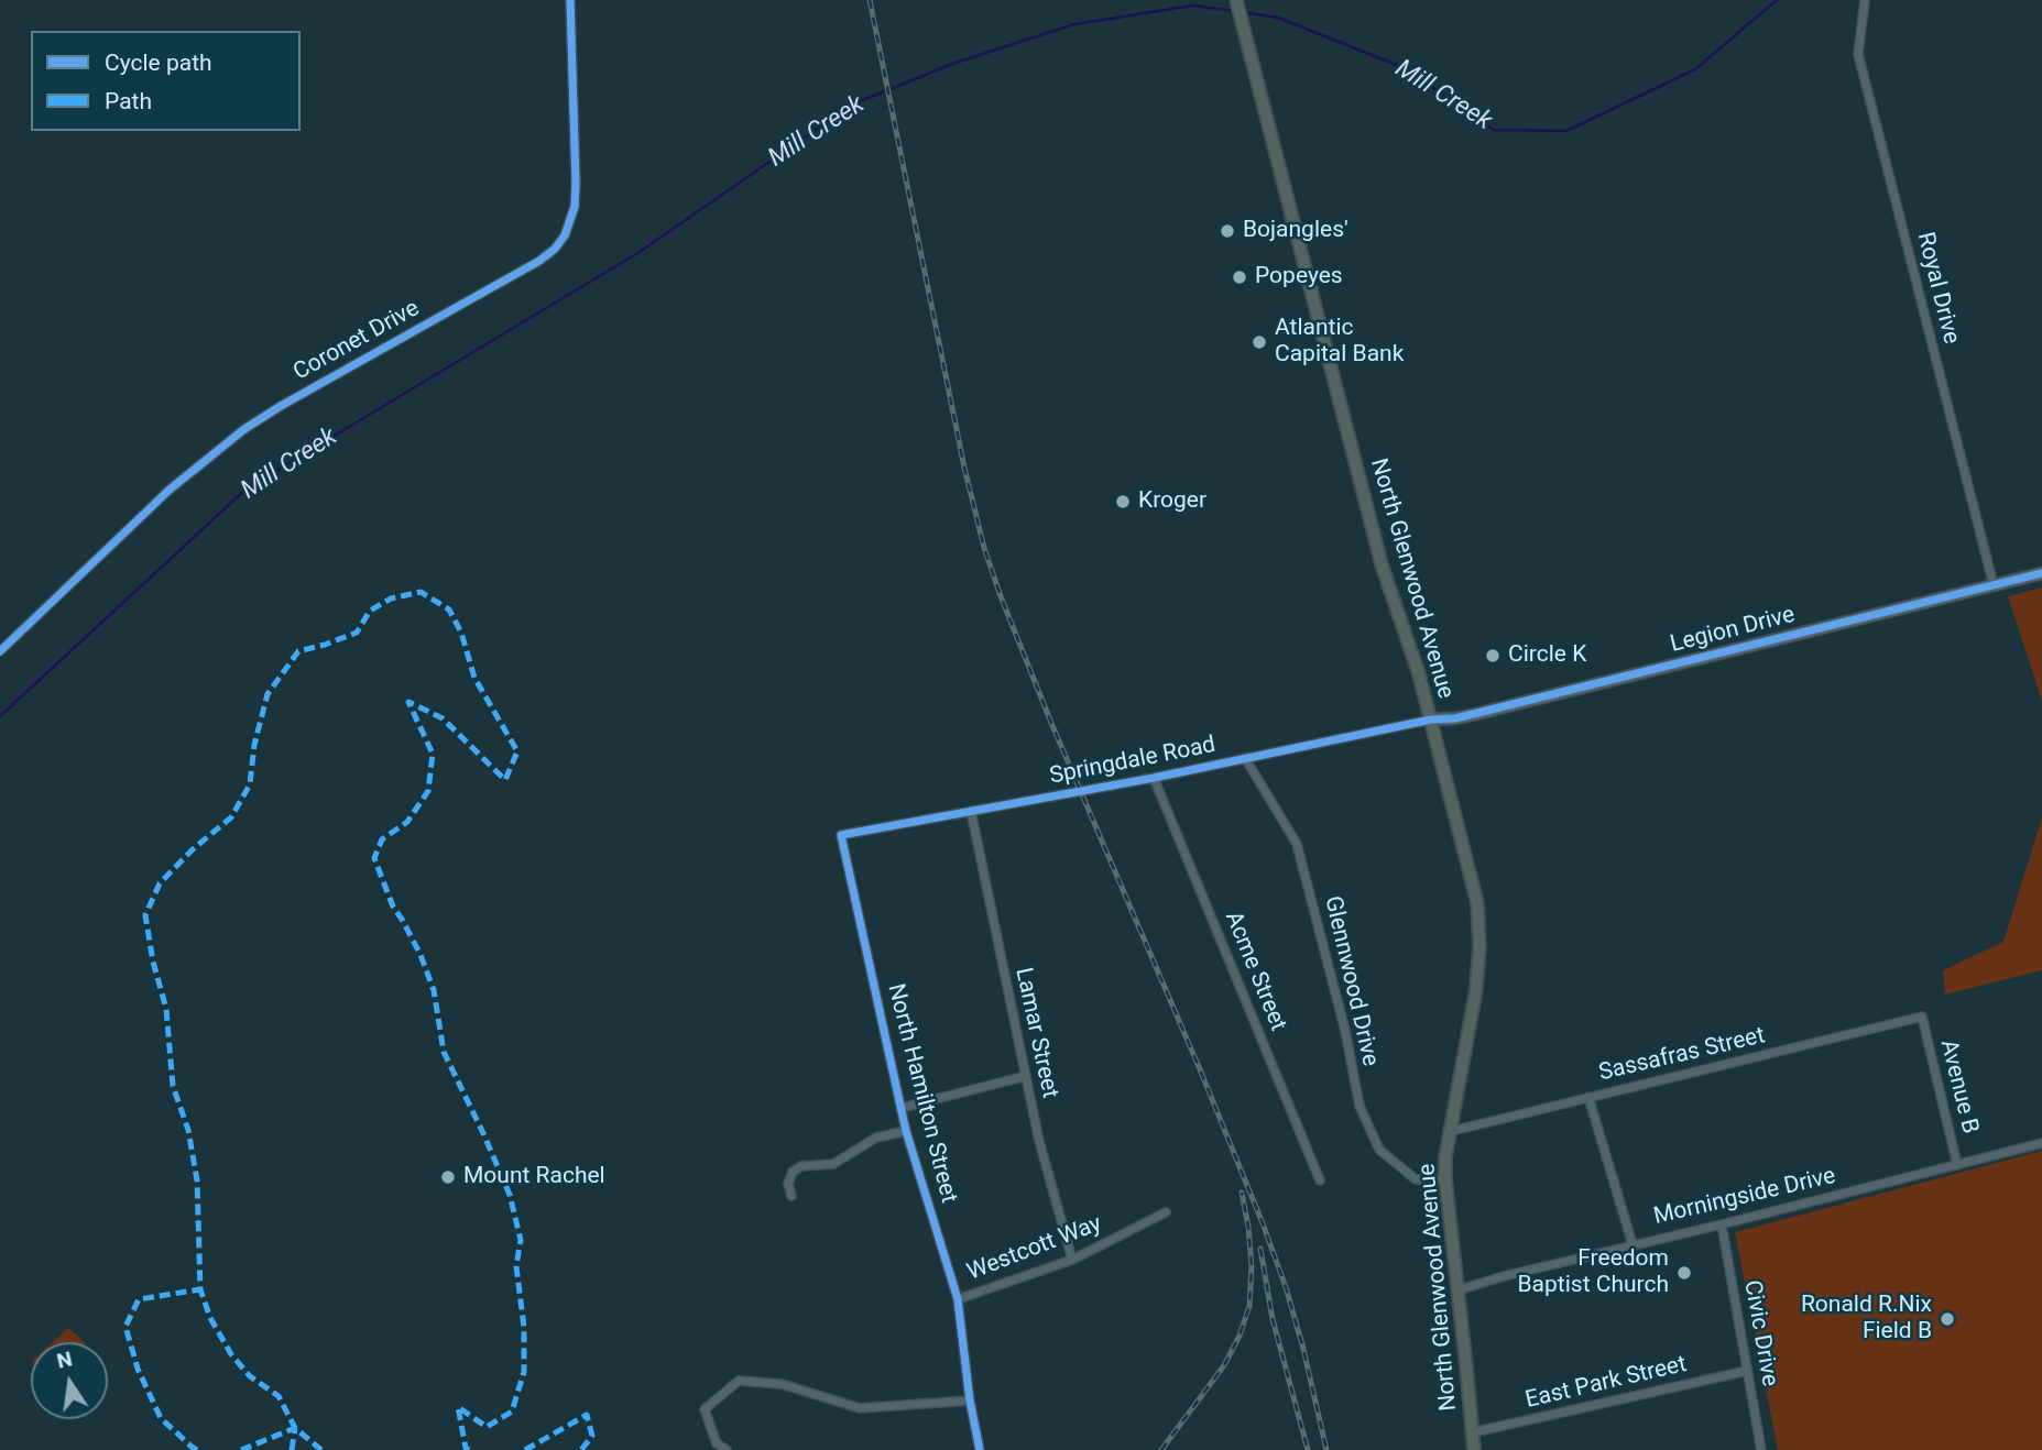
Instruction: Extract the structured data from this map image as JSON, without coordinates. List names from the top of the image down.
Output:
{
  "streets": {
    "main road": ["North Glenwood Avenue"],
    "street": [
      "Royal Drive",
      "Coronet Drive",
      "Legion Drive",
      "Springdale Road",
      "Acme Street",
      "Glennwood Drive",
      "Lamar Street",
      "Sassafras Street",
      "Avenue B",
      "North Hamilton Street",
      "Morningside Drive",
      "Westcott Way",
      "Civic Drive",
      "East Park Street"
    ]
  },
  "crossings": [
    ["Royal Drive", "Legion Drive"],
    ["North Glenwood Avenue", "Legion Drive"],
    ["North Glenwood Avenue", "Springdale Road"],
    ["North Glenwood Avenue", "Glennwood Drive"],
    ["North Glenwood Avenue", "Sassafras Street"],
    ["North Glenwood Avenue", "Morningside Drive"],
    ["North Glenwood Avenue", "East Park Street"],
    ["Legion Drive", "Springdale Road"],
    ["Springdale Road", "Acme Street"],
    ["Springdale Road", "Glennwood Drive"],
    ["Springdale Road", "Lamar Street"],
    ["Springdale Road", "North Hamilton Street"],
    ["Lamar Street", "Westcott Way"],
    ["Sassafras Street", "Avenue B"],
    ["Avenue B", "Morningside Drive"],
    ["North Hamilton Street", "Westcott Way"],
    ["Morningside Drive", "Civic Drive"],
    ["Civic Drive", "East Park Street"]
  ],
  "water": ["Mill Creek"],
  "places": [
    "Bojangles'",
    "Popeyes",
    "Atlantic Capital Bank",
    "Kroger",
    "Circle K",
    "Mount Rachel",
    "Freedom Baptist Church",
    "Ronald R.Nix Field B"
  ],
  "legend": ["Cycle path", "Path"],
  "north": "top"
}
